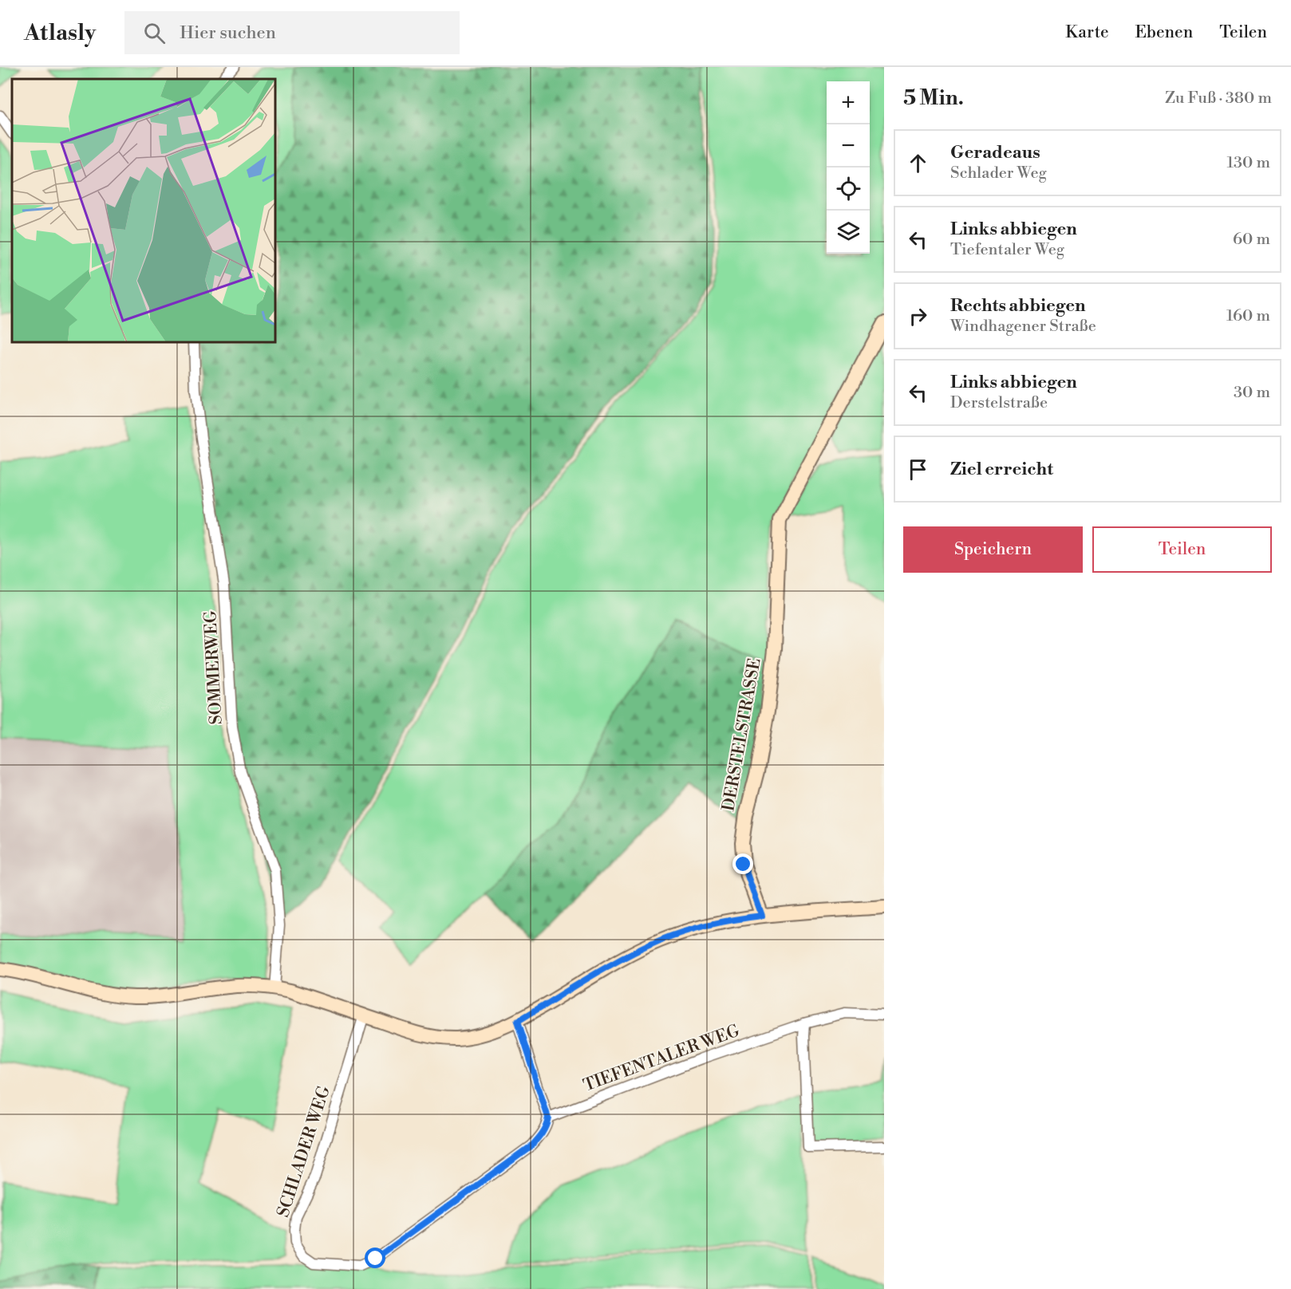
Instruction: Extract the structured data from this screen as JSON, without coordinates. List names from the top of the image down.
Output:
{
  "streets": {
    "main road": ["DERSTELSTRASSE"],
    "street": ["SOMMERWEG", "TIEFENTALER WEG", "SCHLADER WEG"]
  },
  "crossings": [
    ["TIEFENTALER WEG", "SCHLADER WEG"]
  ],
  "page": {
    "header": "Atlasly",
    "search": "Hier suchen",
    "nav": ["Karte", "Ebenen", "Teilen"],
    "heading": ["5 Min.", "Zu Fuß · 380 m"],
    "map_buttons": ["+", "−"],
    "list": [
      ["Geradeaus", "Schlader Weg", "130 m"],
      ["Links abbiegen", "Tiefentaler Weg", "60 m"],
      ["Rechts abbiegen", "Windhagener Straße", "160 m"],
      ["Links abbiegen", "Derstelstraße", "30 m"],
      "Ziel erreicht"
    ],
    "buttons": ["Speichern", "Teilen"]
  }
}
